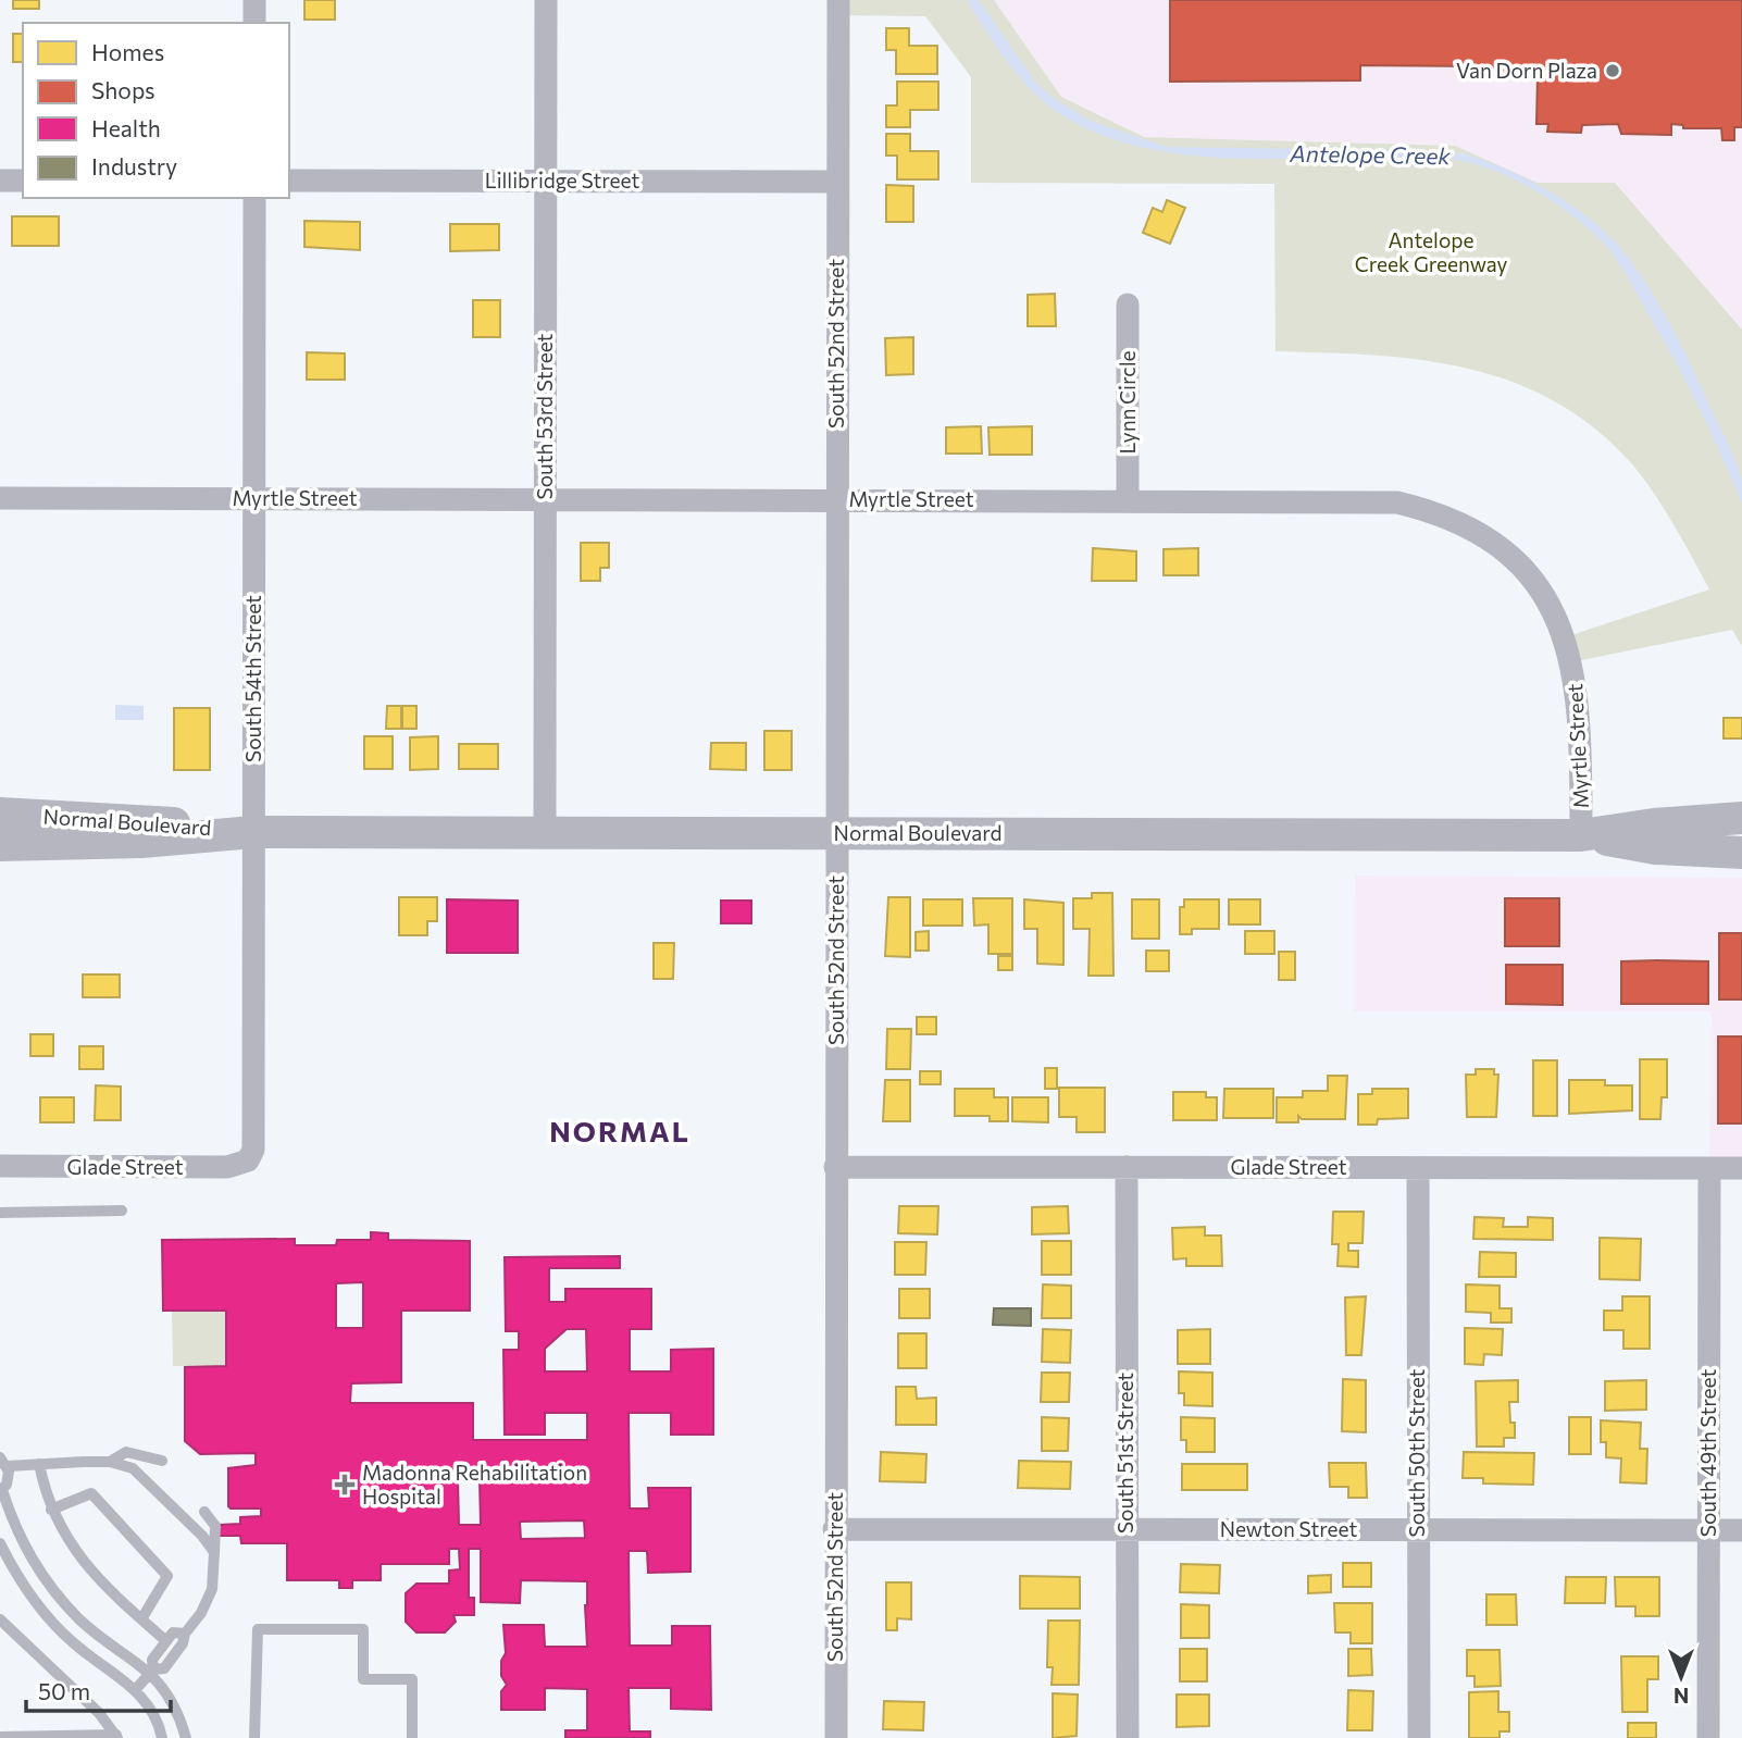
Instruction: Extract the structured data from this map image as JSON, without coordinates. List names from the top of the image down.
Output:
{
  "streets": {
    "main road": ["Normal Boulevard"],
    "street": [
      "Lillibridge Street",
      "South 52nd Street",
      "Lynn Circle",
      "South 53rd Street",
      "Myrtle Street",
      "South 54th Street",
      "Glade Street",
      "South 51st Street",
      "South 50th Street",
      "South 49th Street",
      "Newton Street"
    ]
  },
  "crossings": [
    ["Lillibridge Street", "South 52nd Street"],
    ["Lillibridge Street", "South 53rd Street"],
    ["South 52nd Street", "Myrtle Street"],
    ["South 52nd Street", "Normal Boulevard"],
    ["South 52nd Street", "Glade Street"],
    ["South 52nd Street", "Newton Street"],
    ["Lynn Circle", "Myrtle Street"],
    ["South 53rd Street", "Myrtle Street"],
    ["South 53rd Street", "Normal Boulevard"],
    ["Myrtle Street", "South 54th Street"],
    ["Myrtle Street", "Normal Boulevard"],
    ["South 54th Street", "Normal Boulevard"],
    ["South 54th Street", "Glade Street"],
    ["Glade Street", "South 51st Street"],
    ["Glade Street", "South 50th Street"],
    ["Glade Street", "South 49th Street"],
    ["South 51st Street", "Newton Street"],
    ["South 50th Street", "Newton Street"],
    ["South 49th Street", "Newton Street"]
  ],
  "districts": ["NORMAL"],
  "water": ["Antelope Creek"],
  "parks": ["Antelope Creek Greenway"],
  "places": {
    "other": ["Van Dorn Plaza"],
    "health": ["Madonna Rehabilitation Hospital"]
  },
  "legend": [
    "Homes",
    "Shops",
    "Health",
    "Industry"
  ],
  "scale_bar": "50 m",
  "north": "bottom"
}
